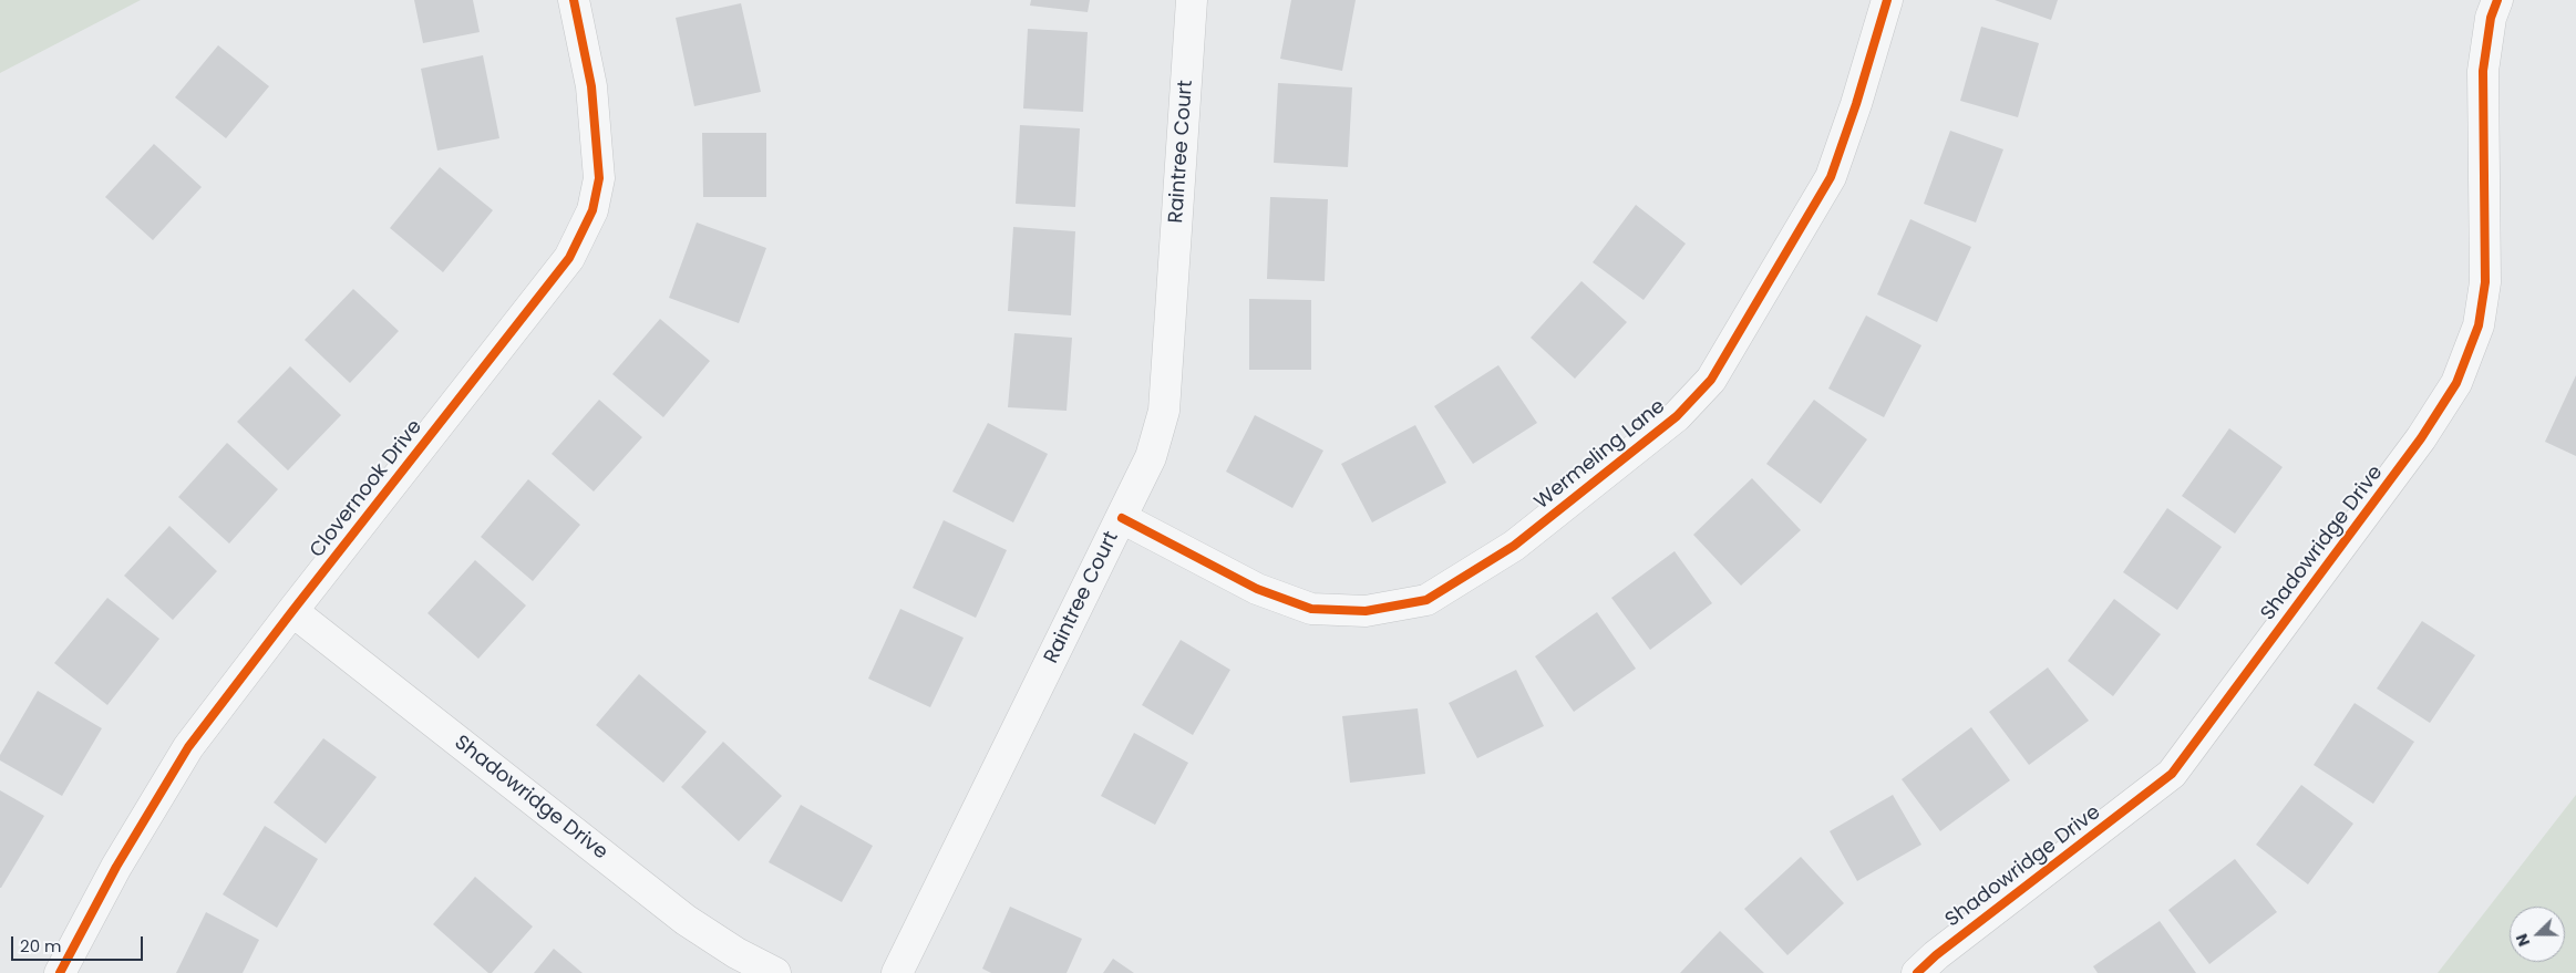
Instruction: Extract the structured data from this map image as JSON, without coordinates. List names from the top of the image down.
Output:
{
  "streets": {
    "street": [
      "Raintree Court",
      "Wermeling Lane",
      "Clovernook Drive",
      "Shadowridge Drive"
    ]
  },
  "crossings": [
    ["Raintree Court", "Wermeling Lane"],
    ["Clovernook Drive", "Shadowridge Drive"]
  ],
  "scale_bar": "20 m",
  "north": "left"
}
